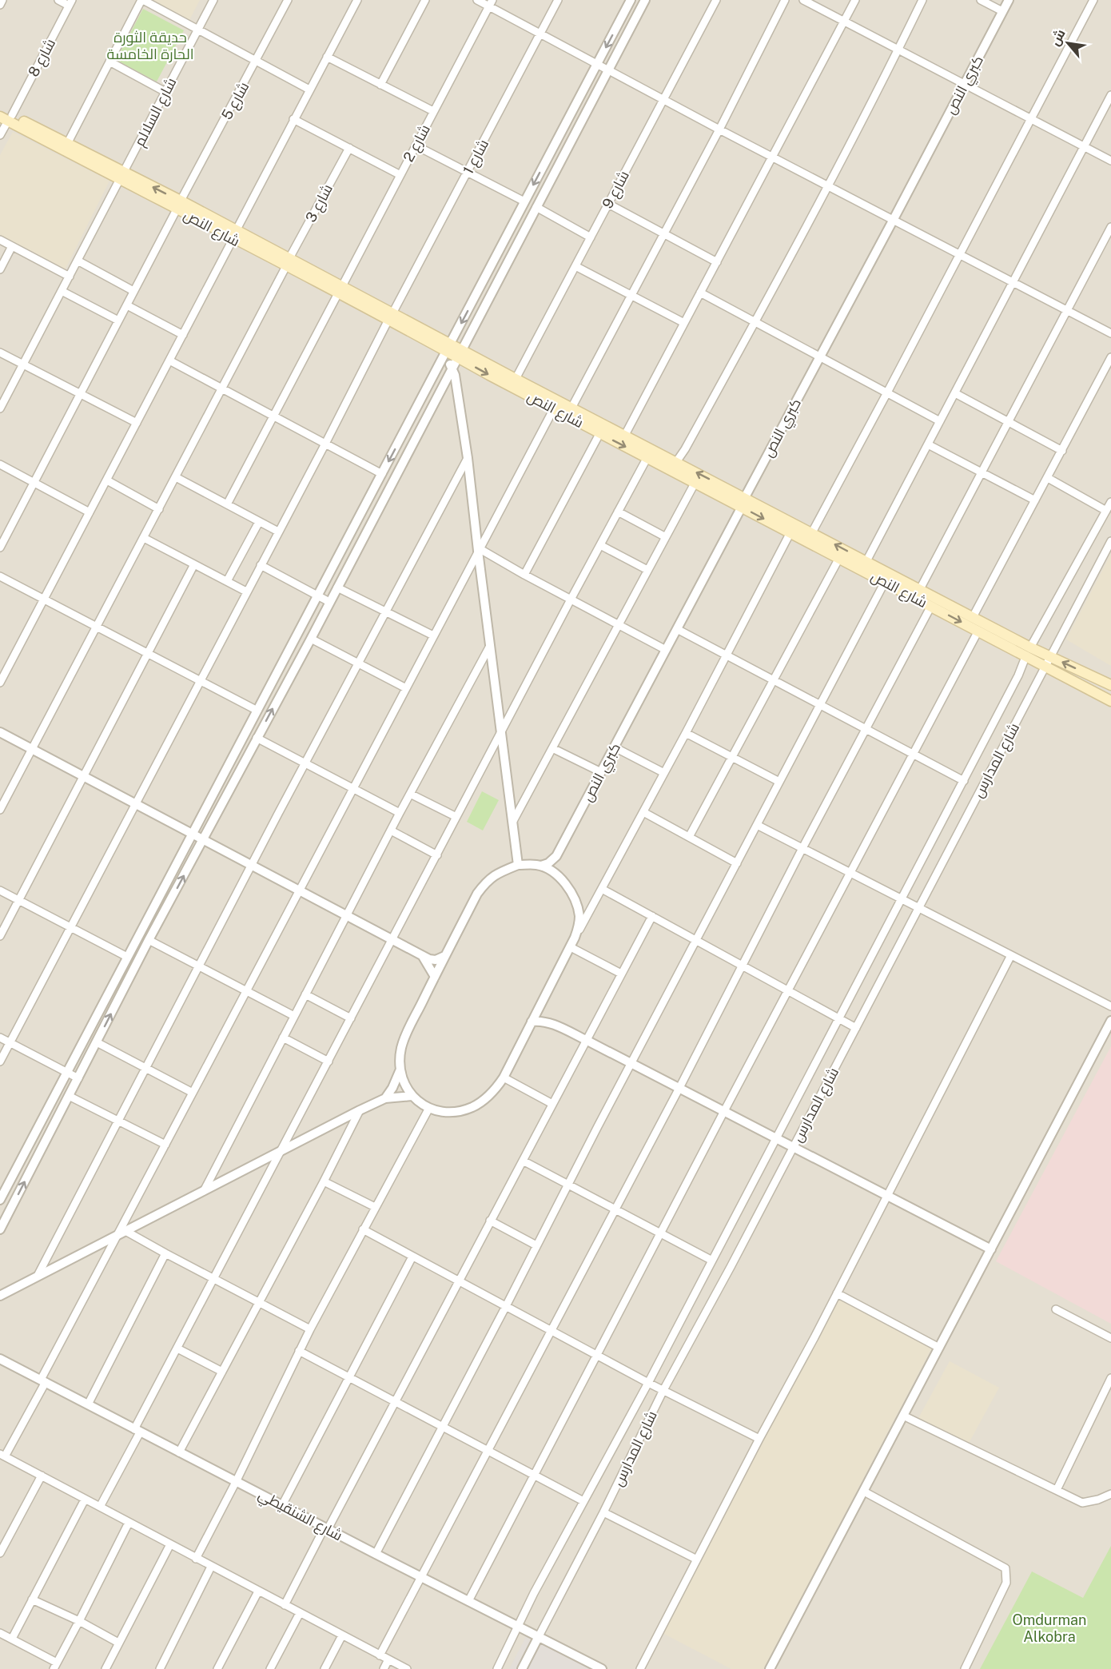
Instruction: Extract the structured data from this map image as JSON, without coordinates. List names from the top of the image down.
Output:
{
  "streets": {
    "main road": ["شارع النص"],
    "street": [
      "شارع 8",
      "كبري النص",
      "شارع 5",
      "شارع السلالم",
      "شارع 2",
      "شارع 1",
      "شارع 9",
      "شارع 3",
      "شارع المدارس",
      "شارع الشنقيطي"
    ]
  },
  "crossings": [
    ["شارع 8", "شارع النص"],
    ["كبري النص", "شارع النص"],
    ["شارع 5", "شارع النص"],
    ["شارع السلالم", "شارع النص"],
    ["شارع 2", "شارع النص"],
    ["شارع 1", "شارع النص"],
    ["شارع 9", "شارع النص"],
    ["شارع 3", "شارع النص"],
    ["شارع النص", "شارع المدارس"],
    ["شارع المدارس", "شارع الشنقيطي"]
  ],
  "parks": ["حديقة الثورة الحارة الخامسة", "Omdurman Alkobra"],
  "north": "top left"
}
